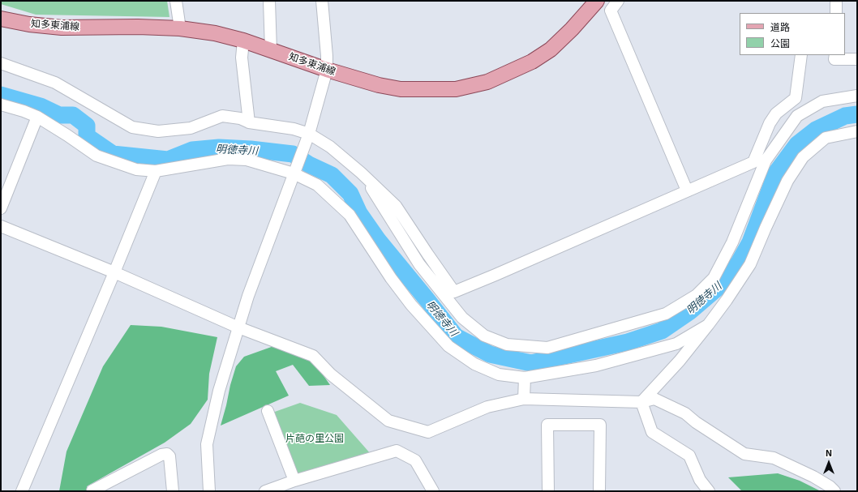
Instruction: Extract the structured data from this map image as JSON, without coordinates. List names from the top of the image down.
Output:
{
  "streets": {
    "main road": ["知多東浦線"]
  },
  "water": ["明徳寺川"],
  "parks": ["片葩の里公園"],
  "legend": ["道路", "公園"],
  "north": "top"
}
